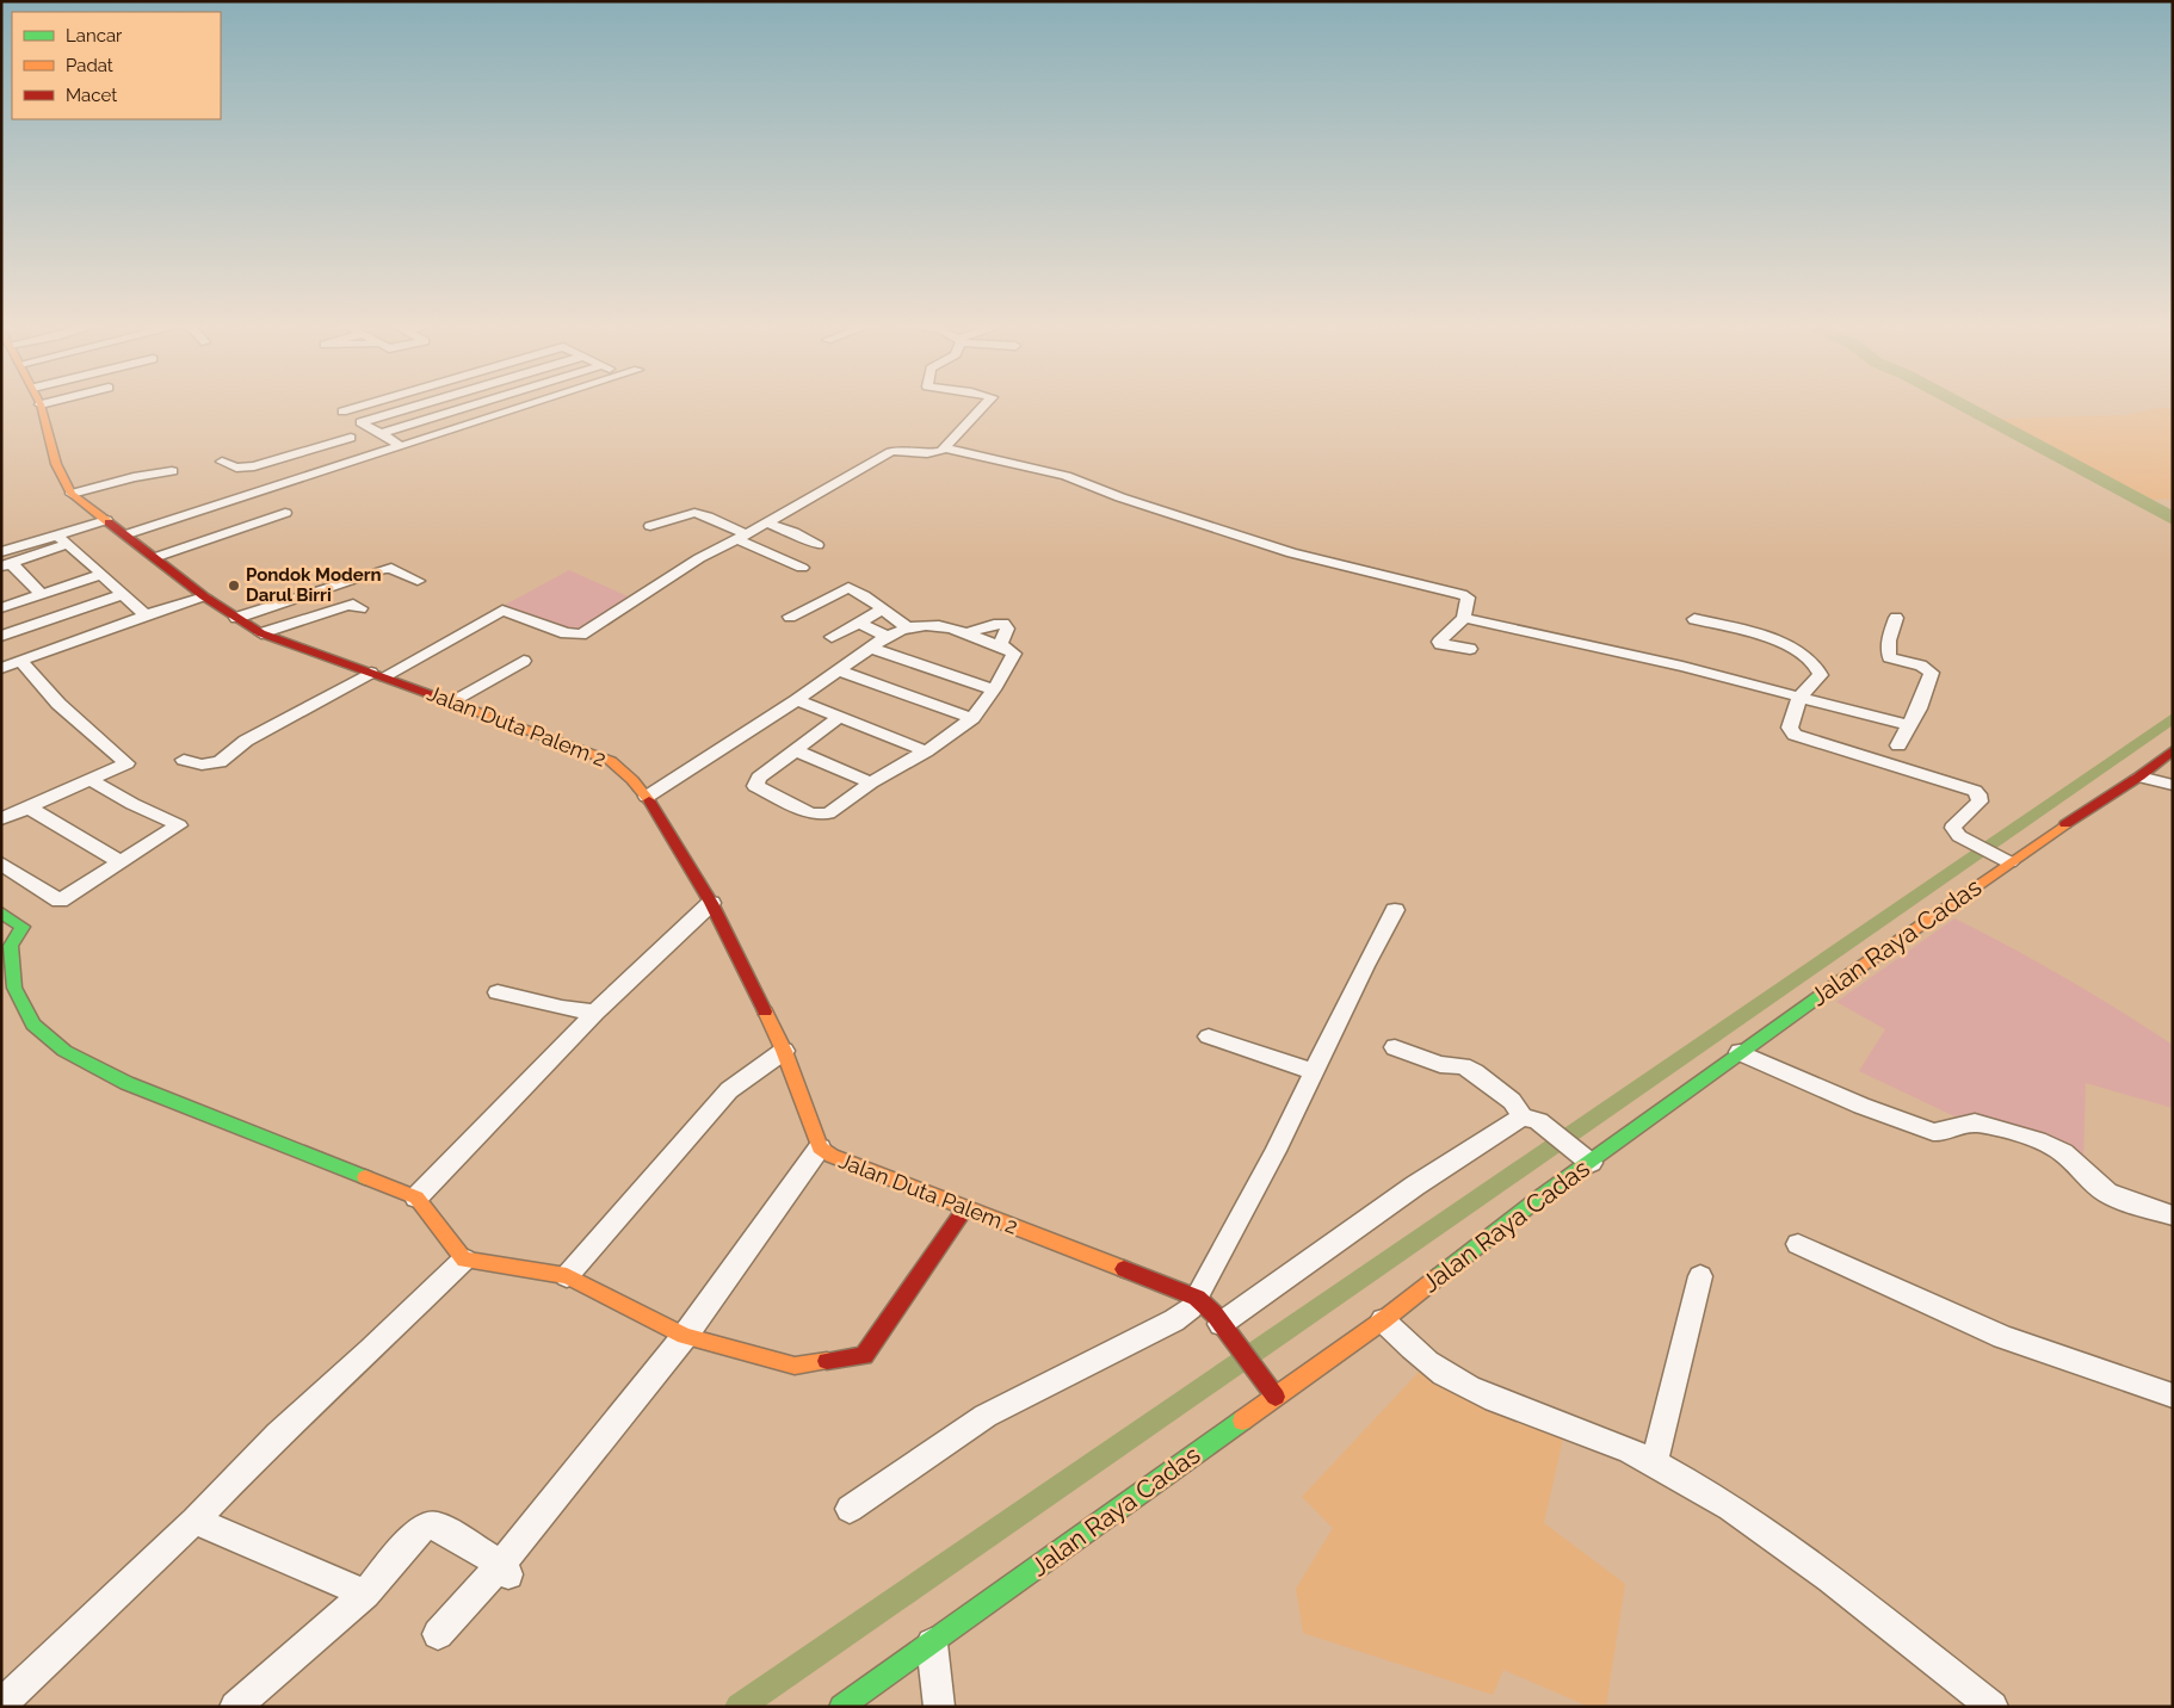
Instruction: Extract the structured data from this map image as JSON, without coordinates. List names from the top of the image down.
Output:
{
  "streets": {
    "street": ["Jalan Duta Palem 2", "Jalan Raya Cadas"]
  },
  "crossings": [
    ["Jalan Duta Palem 2", "Jalan Raya Cadas"]
  ],
  "places": ["Pondok Modern Darul Birri"],
  "legend": ["Lancar", "Padat", "Macet"]
}
